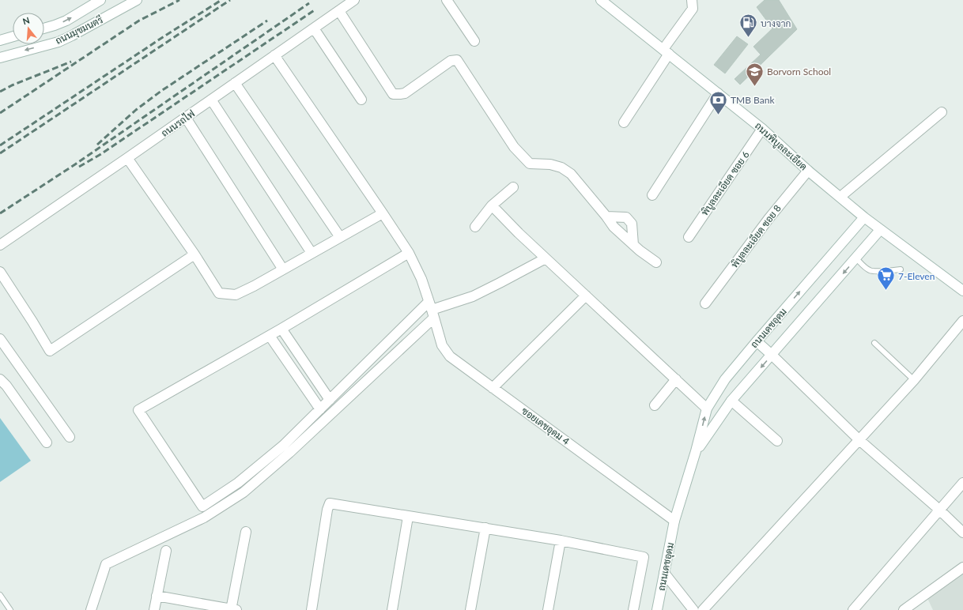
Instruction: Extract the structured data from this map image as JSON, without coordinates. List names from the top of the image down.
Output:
{
  "streets": {
    "street": [
      "ถนนมุขมนตรี",
      "ถนนรถไฟ",
      "ถนนพิบูลละเอียด",
      "พิบูลละเอียด ซอย 6",
      "พิบูลละเอียด ซอย 8",
      "ถนนเดชอุดม",
      "ซอยเดชอุดม 4"
    ]
  },
  "crossings": [
    ["ถนนรถไฟ", "ซอยเดชอุดม 4"],
    ["ถนนพิบูลละเอียด", "พิบูลละเอียด ซอย 6"],
    ["ถนนพิบูลละเอียด", "พิบูลละเอียด ซอย 8"],
    ["ถนนพิบูลละเอียด", "ถนนเดชอุดม"],
    ["ถนนเดชอุดม", "ซอยเดชอุดม 4"]
  ],
  "places": {
    "fuel station": ["บางจาก"],
    "school or university": ["Borvorn School"],
    "bank": ["TMB Bank"],
    "supermarket": ["7-Eleven"]
  },
  "north": "top"
}
